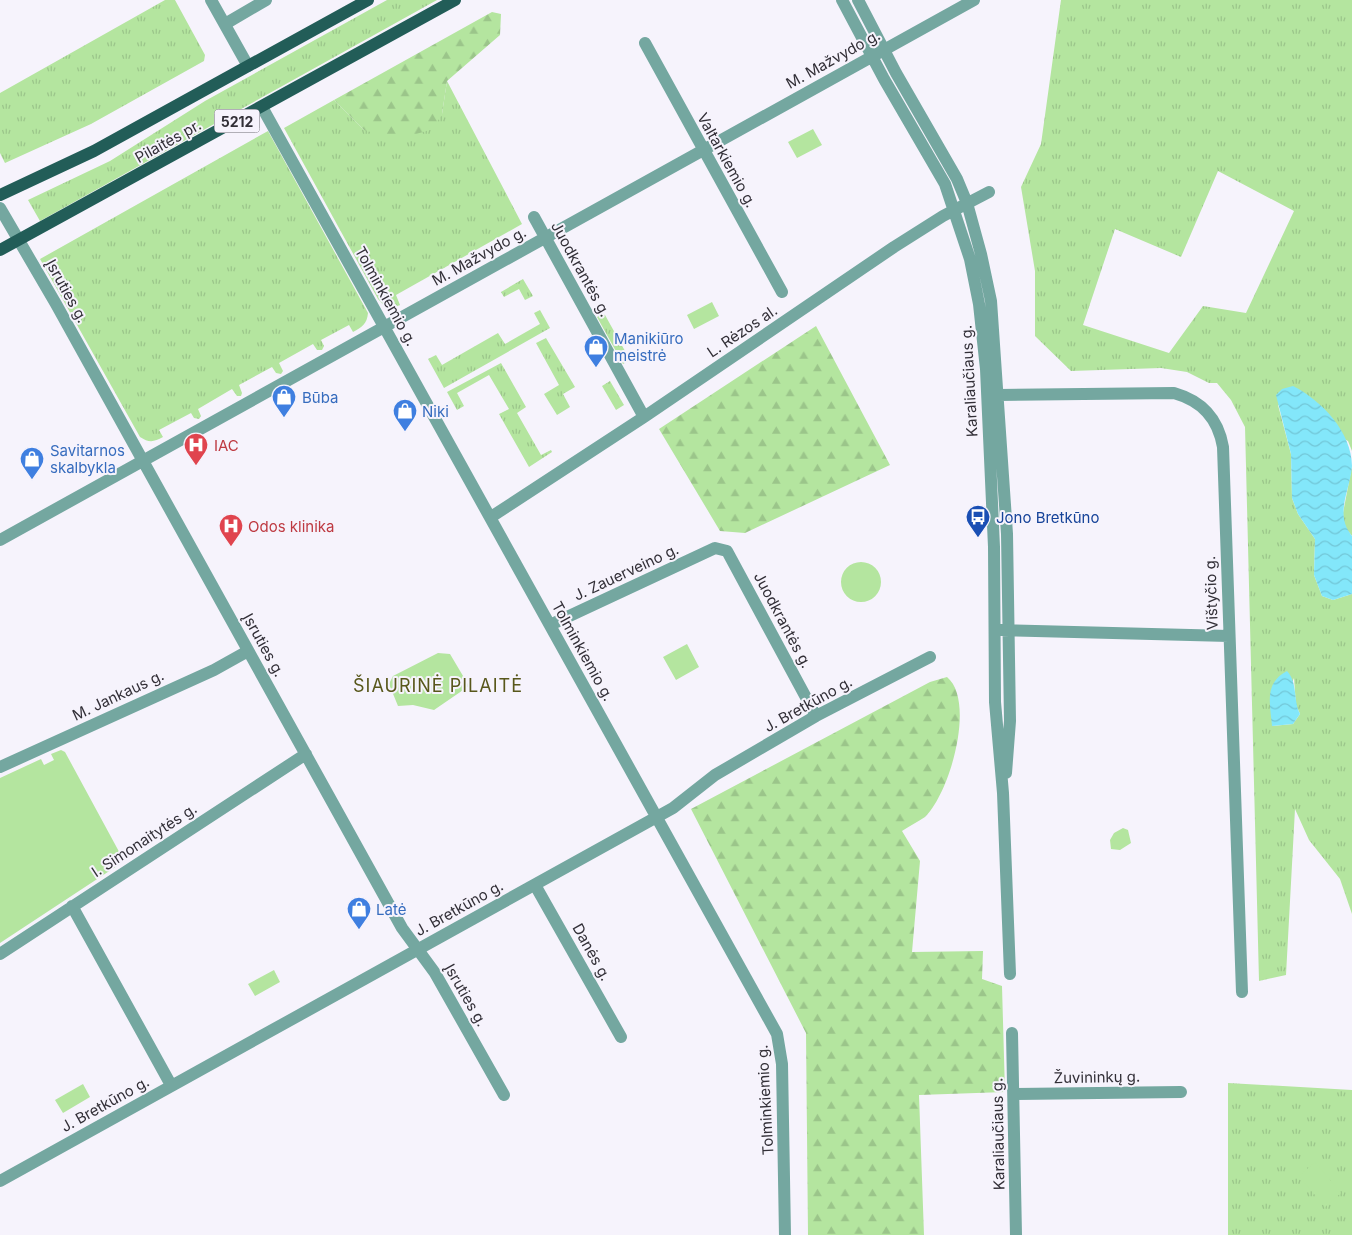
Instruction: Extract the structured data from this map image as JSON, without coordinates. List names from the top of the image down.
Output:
{
  "streets": {
    "main road": ["5212", "Pilaitės pr."],
    "street": [
      "M. Mažvydo g.",
      "Valtarkiemio g.",
      "Juodkrantės g.",
      "Įsruties g.",
      "Tolminkiemio g.",
      "L. Rėzos al.",
      "Karaliaučiaus g.",
      "J. Zauerveino g.",
      "Vištyčio g.",
      "M. Jankaus g.",
      "J. Bretkūno g.",
      "I. Simonaitytės g.",
      "Danės g.",
      "Žuvininkų g."
    ]
  },
  "crossings": [
    ["M. Mažvydo g.", "Valtarkiemio g."],
    ["M. Mažvydo g.", "Juodkrantės g."],
    ["M. Mažvydo g.", "Įsruties g."],
    ["M. Mažvydo g.", "Tolminkiemio g."],
    ["M. Mažvydo g.", "Karaliaučiaus g."],
    ["Pilaitės pr.", "Įsruties g."],
    ["Pilaitės pr.", "Tolminkiemio g."],
    ["Juodkrantės g.", "L. Rėzos al."],
    ["Juodkrantės g.", "J. Zauerveino g."],
    ["Juodkrantės g.", "J. Bretkūno g."],
    ["Įsruties g.", "M. Jankaus g."],
    ["Įsruties g.", "J. Bretkūno g."],
    ["Įsruties g.", "I. Simonaitytės g."],
    ["Tolminkiemio g.", "L. Rėzos al."],
    ["Tolminkiemio g.", "J. Zauerveino g."],
    ["Tolminkiemio g.", "J. Bretkūno g."],
    ["L. Rėzos al.", "Karaliaučiaus g."],
    ["Karaliaučiaus g.", "Vištyčio g."],
    ["Karaliaučiaus g.", "Žuvininkų g."],
    ["J. Bretkūno g.", "Danės g."]
  ],
  "districts": ["ŠIAURINĖ PILAITĖ"],
  "places": {
    "shop": [
      "Manikiūro meistrė",
      "Būba",
      "Niki",
      "Savitarnos skalbykla",
      "Latė"
    ],
    "hospital": ["IAC", "Odos klinika"],
    "bus stop": ["Jono Bretkūno"]
  }
}
